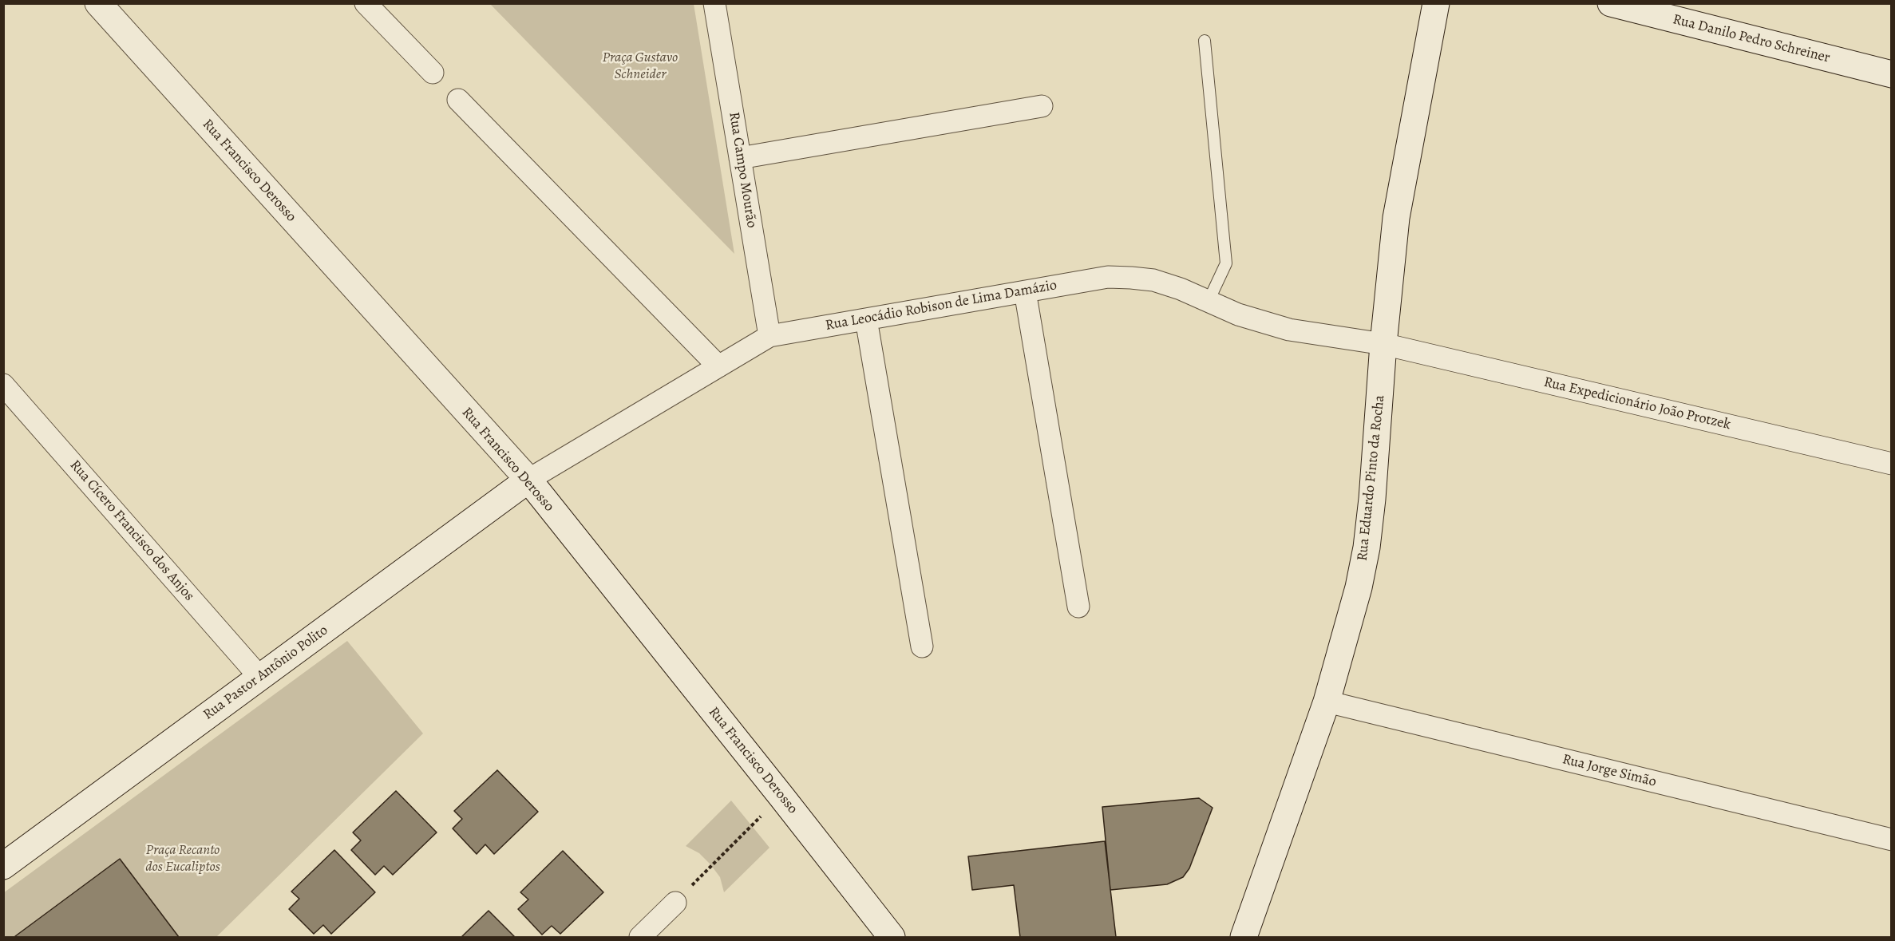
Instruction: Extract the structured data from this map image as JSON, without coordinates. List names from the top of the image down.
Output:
{
  "streets": {
    "main road": [
      "Rua Danilo Pedro Schreiner",
      "Rua Francisco Derosso",
      "Rua Eduardo Pinto da Rocha",
      "Rua Pastor Antônio Polito"
    ],
    "street": [
      "Rua Campo Mourão",
      "Rua Leocádio Robison de Lima Damázio",
      "Rua Expedicionário João Protzek",
      "Rua Cícero Francisco dos Anjos",
      "Rua Jorge Simão"
    ]
  },
  "crossings": [
    ["Rua Campo Mourão", "Rua Leocádio Robison de Lima Damázio"],
    ["Rua Francisco Derosso", "Rua Leocádio Robison de Lima Damázio"],
    ["Rua Francisco Derosso", "Rua Pastor Antônio Polito"],
    ["Rua Leocádio Robison de Lima Damázio", "Rua Expedicionário João Protzek"],
    ["Rua Leocádio Robison de Lima Damázio", "Rua Eduardo Pinto da Rocha"],
    ["Rua Leocádio Robison de Lima Damázio", "Rua Pastor Antônio Polito"],
    ["Rua Expedicionário João Protzek", "Rua Eduardo Pinto da Rocha"],
    ["Rua Eduardo Pinto da Rocha", "Rua Jorge Simão"],
    ["Rua Cícero Francisco dos Anjos", "Rua Pastor Antônio Polito"]
  ],
  "parks": ["Praça Gustavo Schneider", "Praça Recanto dos Eucaliptos"]
}
